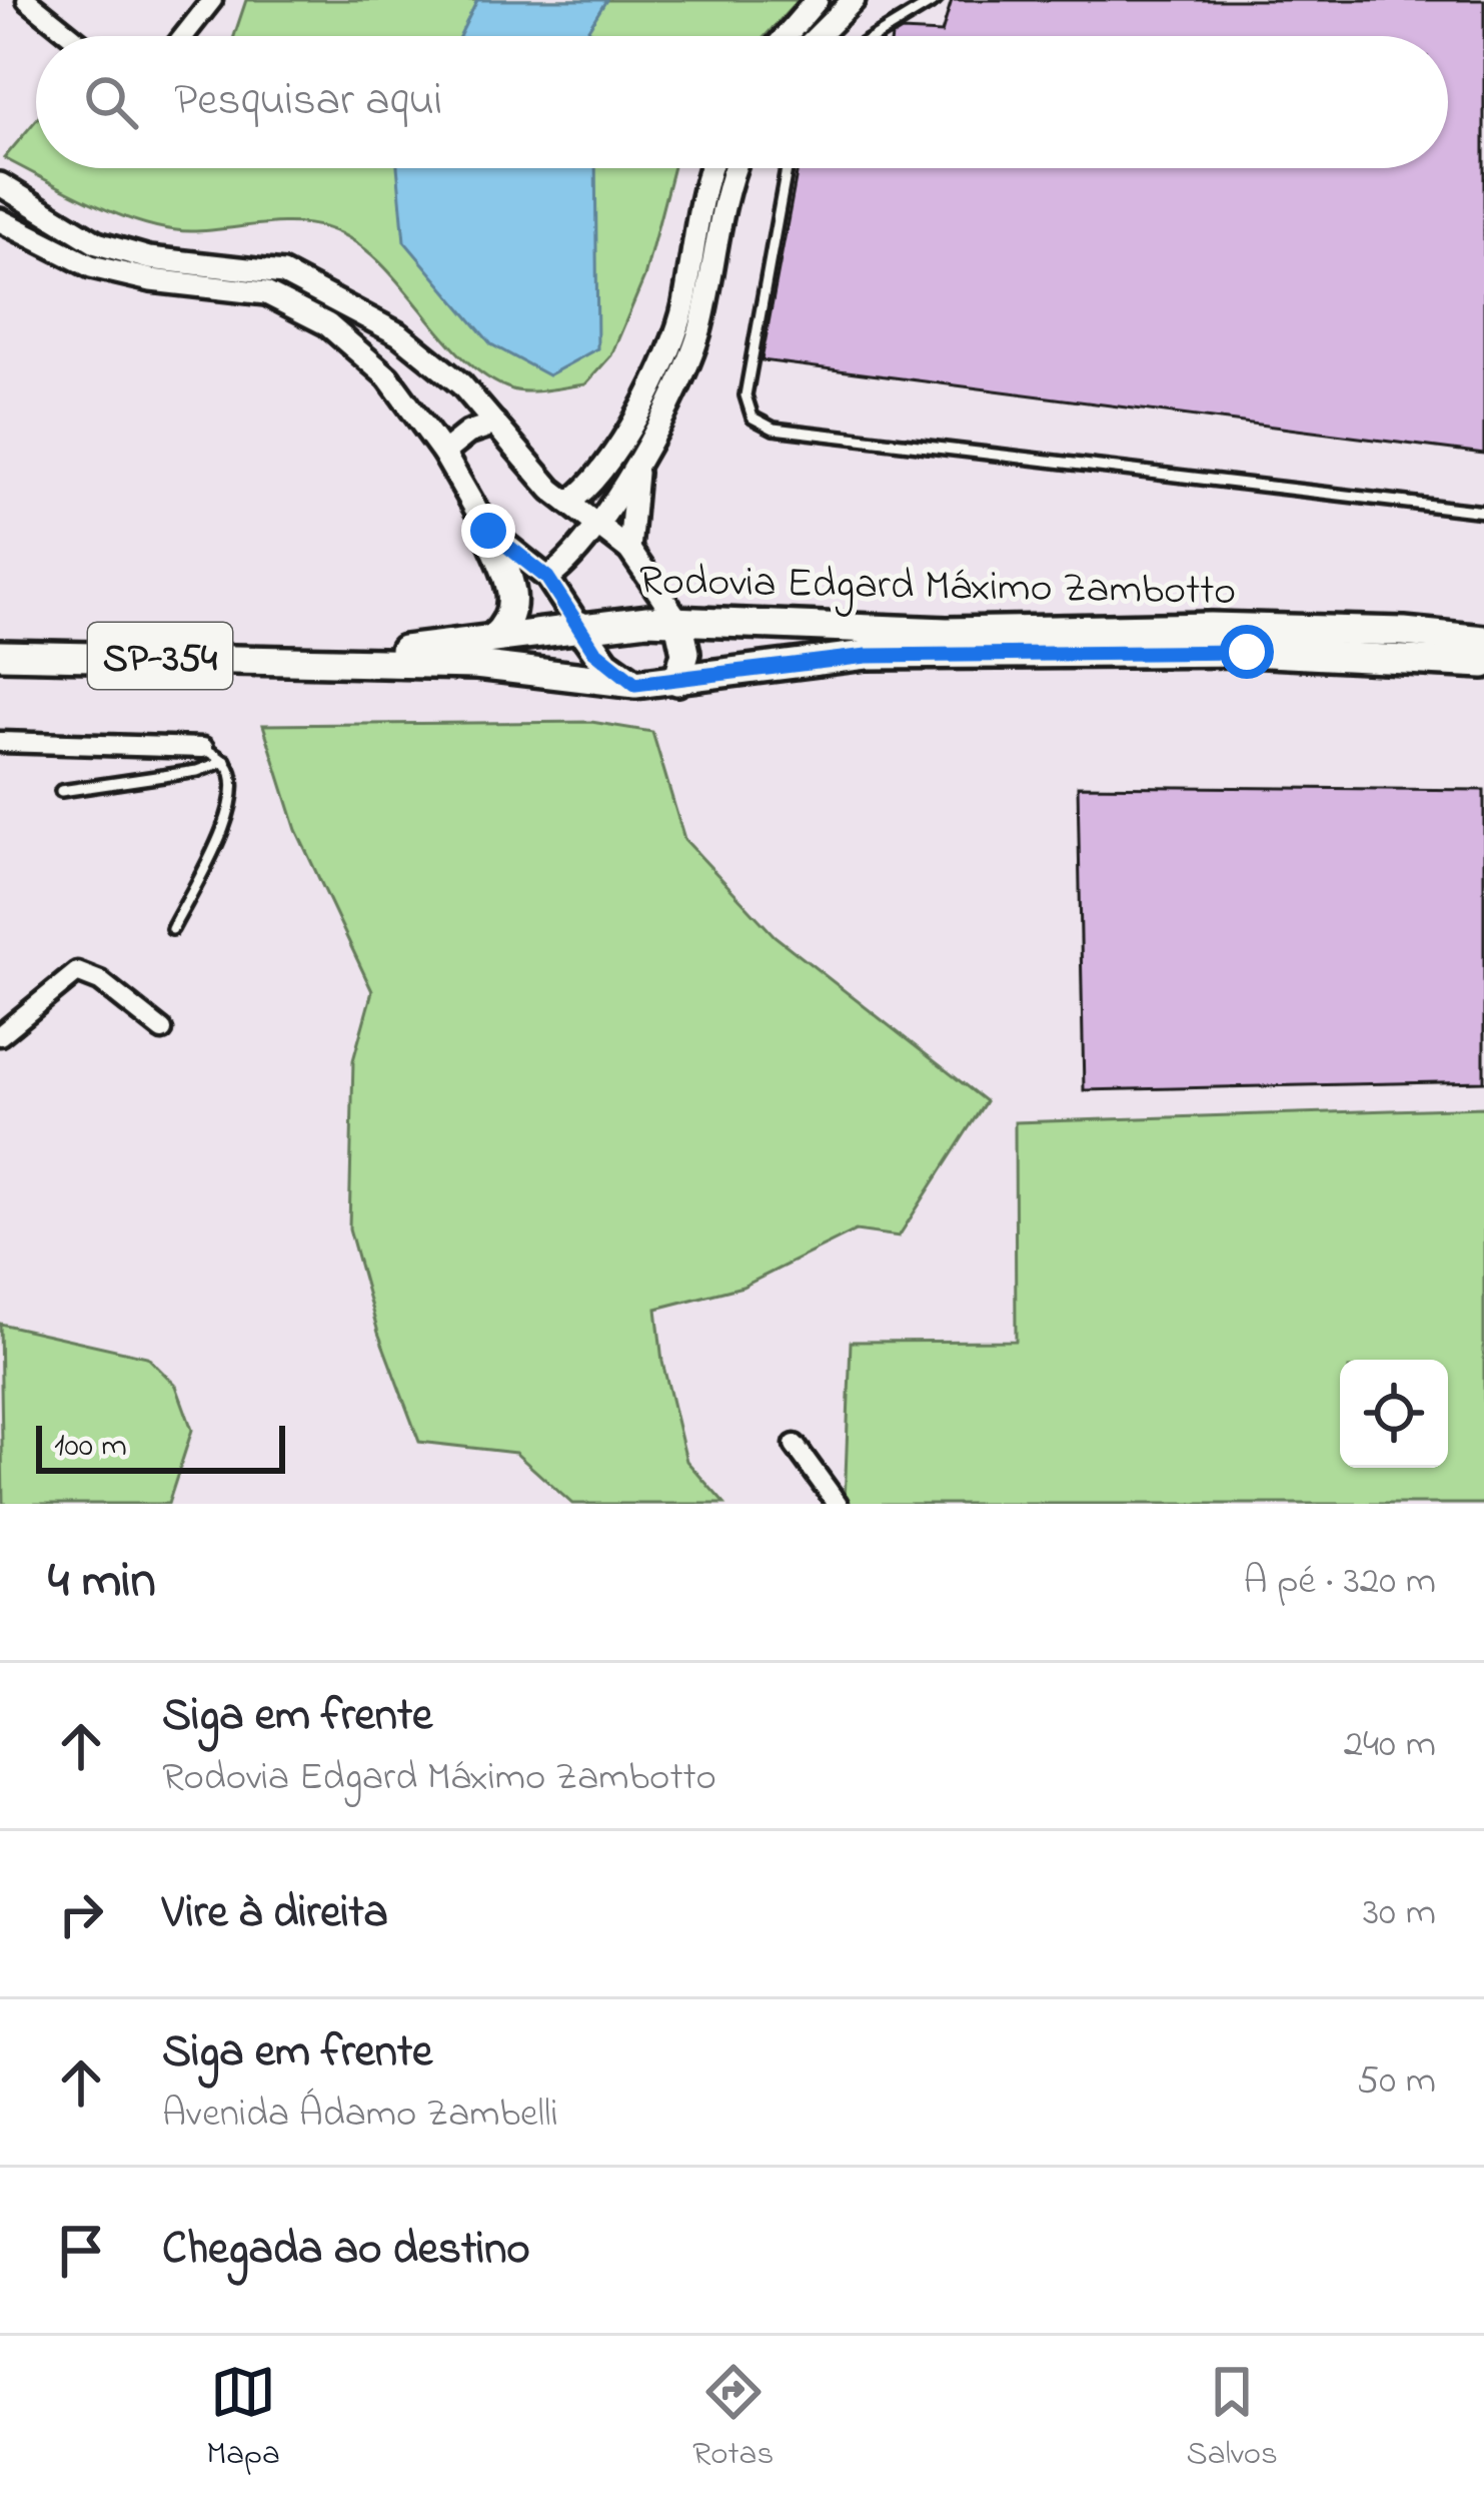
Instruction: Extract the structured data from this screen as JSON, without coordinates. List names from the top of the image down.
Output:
{
  "streets": {
    "main road": ["Rodovia Edgard Máximo Zambotto", "SP-354"]
  },
  "scale_bar": "100 m",
  "page": {
    "search": "Pesquisar aqui",
    "scale": "100 m",
    "heading": ["4 min", "A pé · 320 m"],
    "list": [
      ["Siga em frente", "Rodovia Edgard Máximo Zambotto", "240 m"],
      ["Vire à direita", "30 m"],
      ["Siga em frente", "Avenida Ádamo Zambelli", "50 m"],
      "Chegada ao destino"
    ],
    "nav": ["Mapa", "Rotas", "Salvos"]
  }
}
